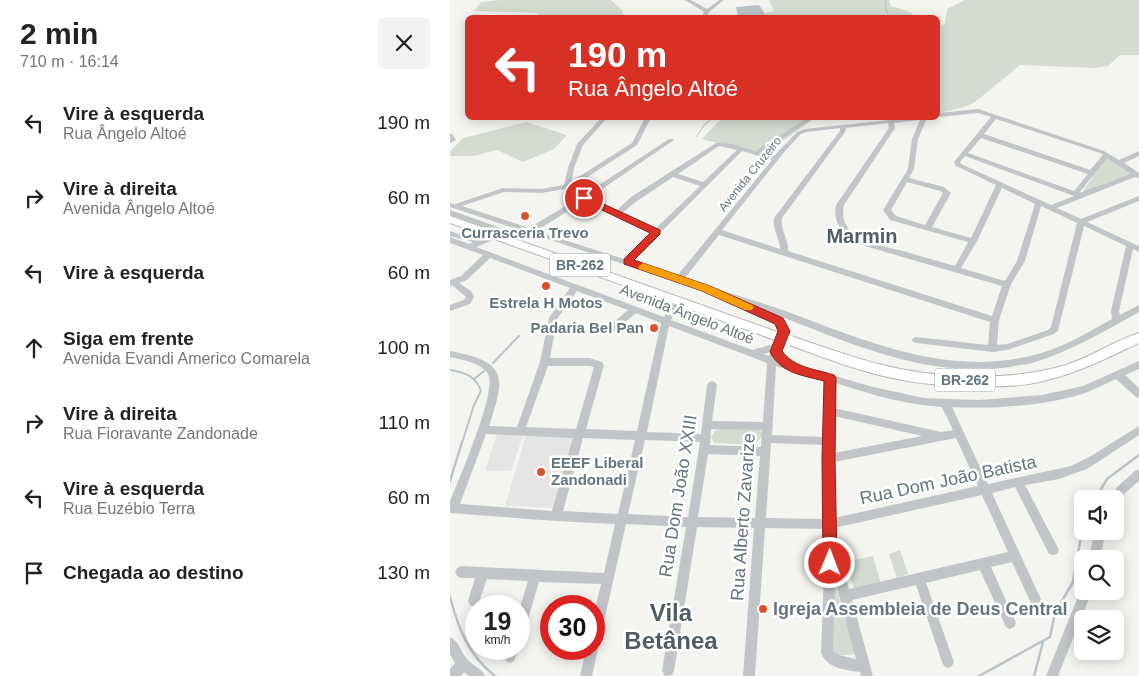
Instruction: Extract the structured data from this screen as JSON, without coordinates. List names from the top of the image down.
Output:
{
  "streets": {
    "highway": ["BR-262"],
    "street": [
      "Avenida Cruzeiro",
      "Avenida Ângelo Altoé",
      "Rua Dom João Batista",
      "Rua Dom João XXIII",
      "Rua Alberto Zavarize"
    ]
  },
  "crossings": [
    ["BR-262", "Avenida Ângelo Altoé"],
    ["BR-262", "Rua Alberto Zavarize"],
    ["Avenida Ângelo Altoé", "Rua Alberto Zavarize"],
    ["Rua Dom João Batista", "Rua Dom João XXIII"],
    ["Rua Dom João Batista", "Rua Alberto Zavarize"]
  ],
  "districts": ["Marmin", "Vila Betânea"],
  "places": [
    "Currasceria Trevo",
    "Estrela H Motos",
    "Padaria Bel Pan",
    "EEEF Liberal Zandonadi",
    "Igreja Assembleia de Deus Central"
  ],
  "page": {
    "heading": ["2 min", "710 m · 16:14"],
    "turn": ["190 m", "Rua Ângelo Altoé"],
    "list": [
      {
        "name": "Vire à esquerda",
        "note": "Rua Ângelo Altoé",
        "value": "190 m"
      },
      {
        "name": "Vire à direita",
        "note": "Avenida Ângelo Altoé",
        "value": "60 m"
      },
      {
        "name": "Vire à esquerda",
        "value": "60 m"
      },
      {
        "name": "Siga em frente",
        "note": "Avenida Evandi Americo Comarela",
        "value": "100 m"
      },
      {
        "name": "Vire à direita",
        "note": "Rua Fioravante Zandonade",
        "value": "110 m"
      },
      {
        "name": "Vire à esquerda",
        "note": "Rua Euzébio Terra",
        "value": "60 m"
      },
      {
        "name": "Chegada ao destino",
        "value": "130 m"
      }
    ],
    "speed": "19 km/h",
    "limit": "30"
  }
}
